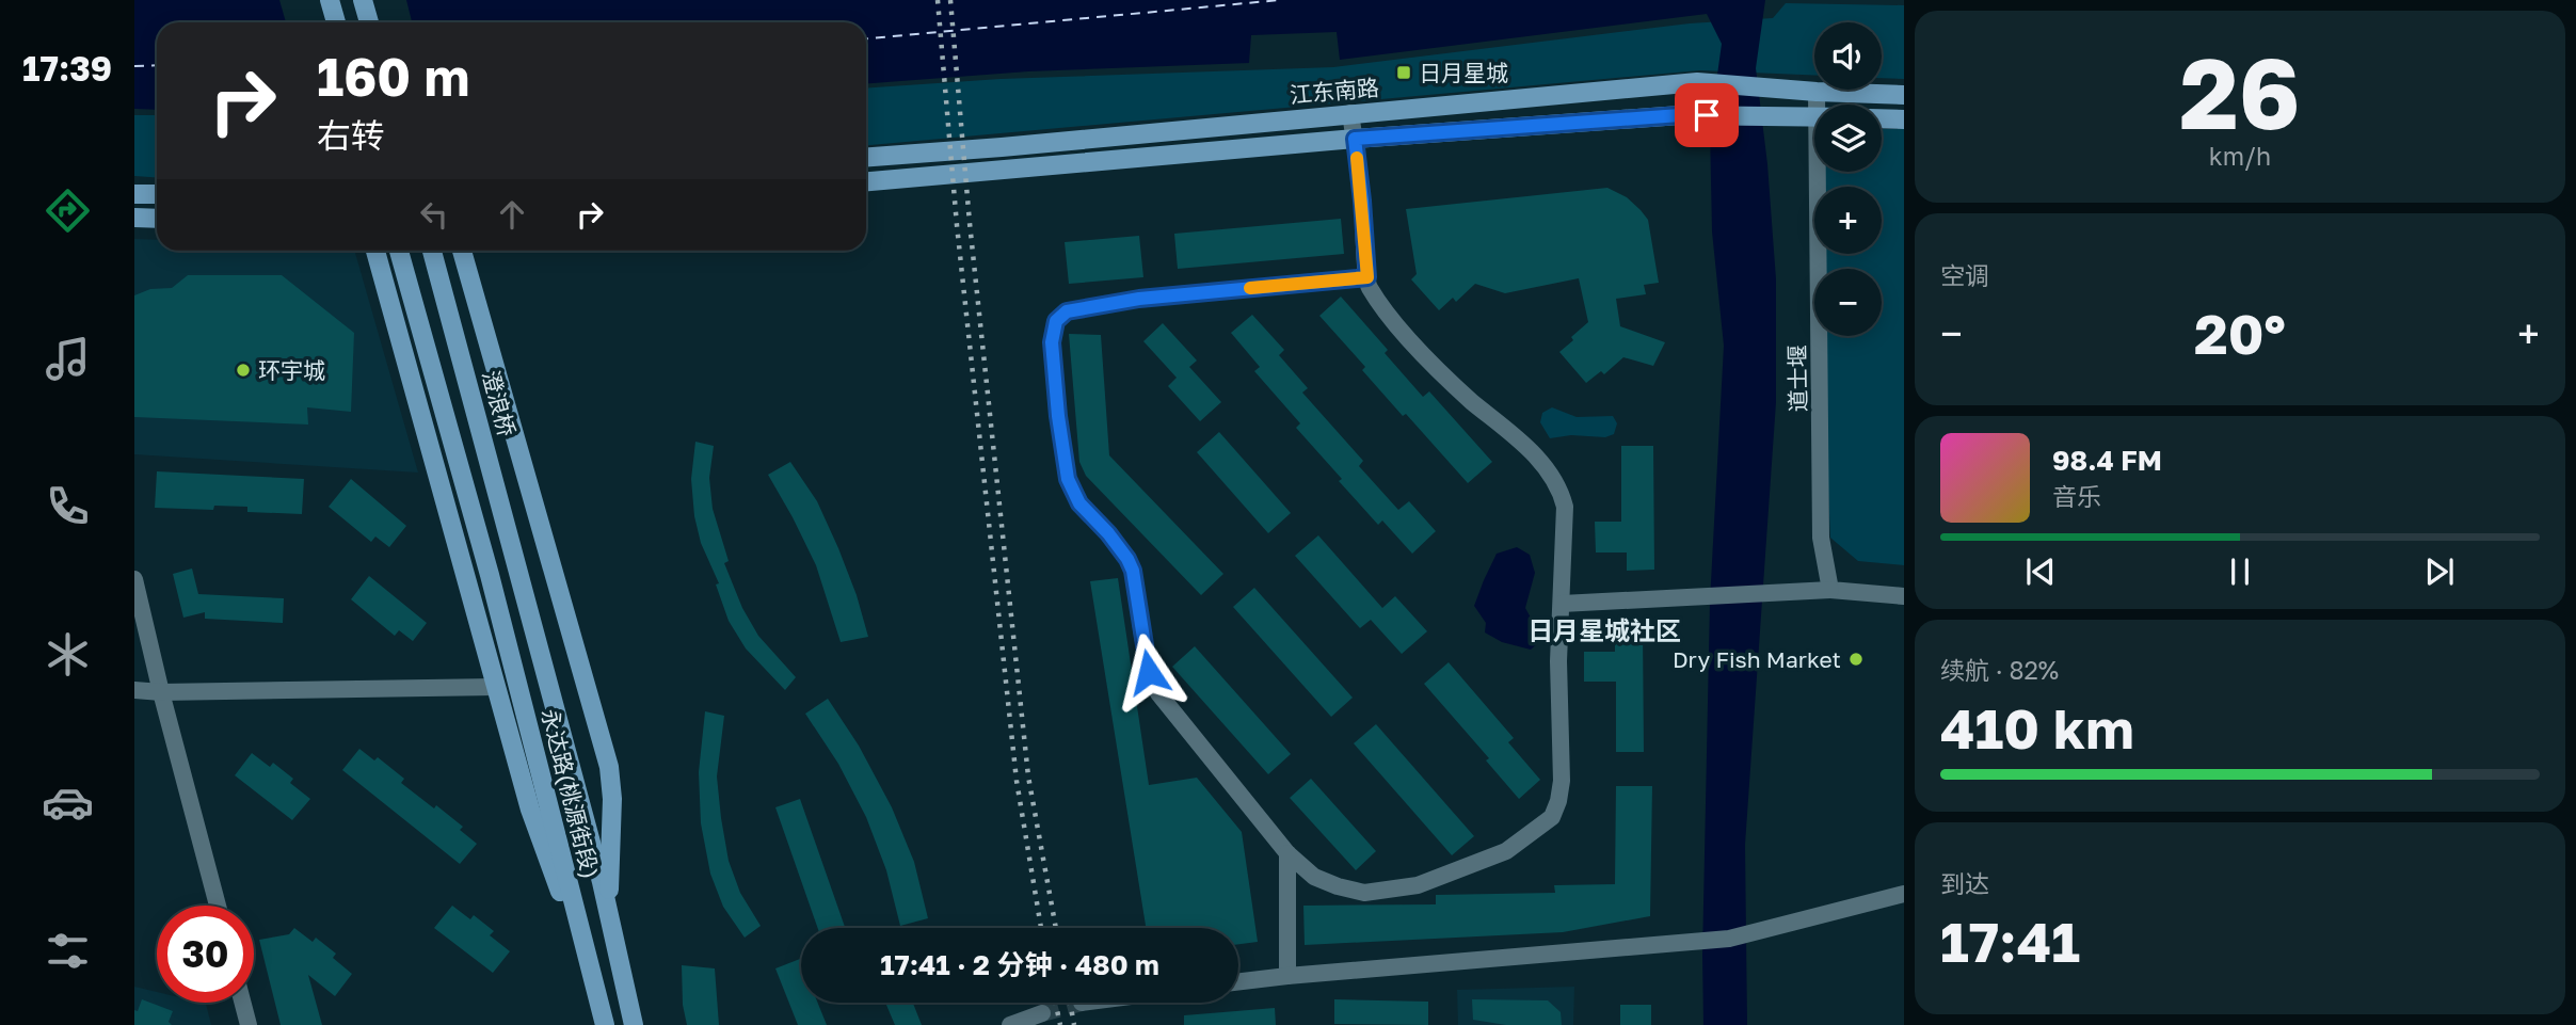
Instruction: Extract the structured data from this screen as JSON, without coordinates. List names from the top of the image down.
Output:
{
  "streets": {
    "main road": ["江东南路", "澄浪桥", "永达路(桃源街段)"],
    "street": ["道士堰"]
  },
  "crossings": [
    ["江东南路", "道士堰"],
    ["澄浪桥", "永达路(桃源街段)"]
  ],
  "districts": ["日月星城社区"],
  "places": {
    "transit": ["日月星城"],
    "other": ["环宇城", "Dry Fish Market"]
  },
  "page": {
    "tabs": "17:39",
    "tile": [
      ["26", "km/h"],
      "空调",
      ["续航 · 82%", "410 km"],
      ["到达", "17:41"]
    ],
    "map_buttons": ["+", "−"],
    "turn": ["160 m", "右转"],
    "heat": ["−", "20°", "+"],
    "song": ["98.4 FM", "音乐"],
    "limit": "30",
    "trip": "17:41 · 2 分钟 · 480 m"
  }
}
